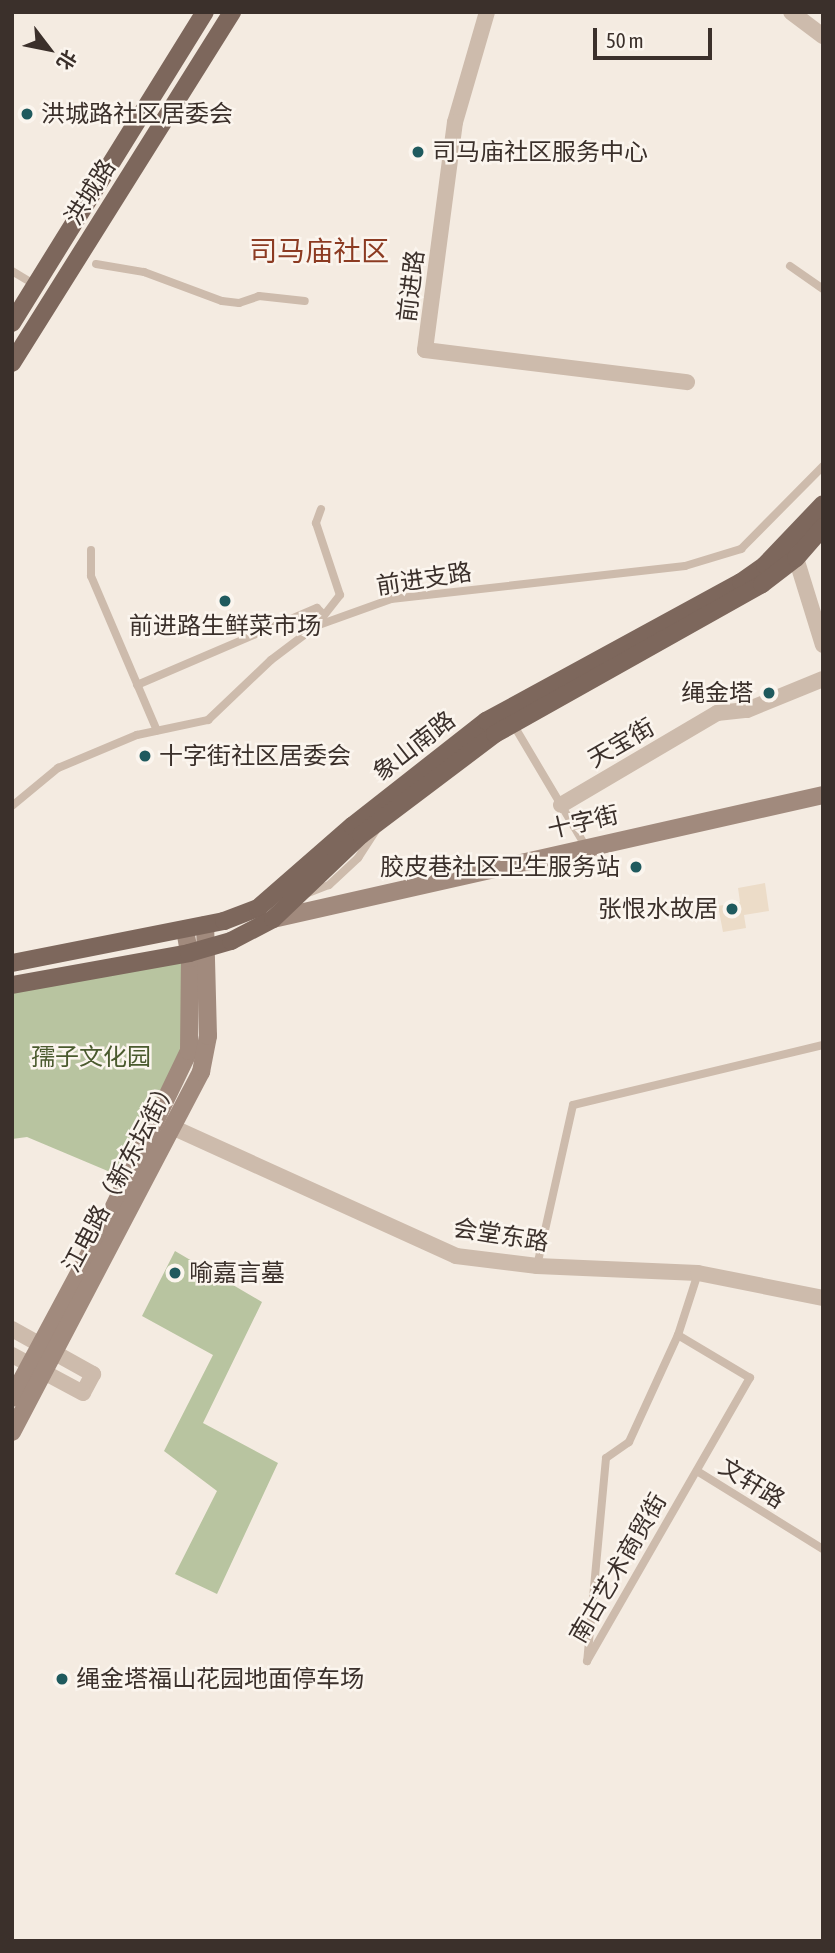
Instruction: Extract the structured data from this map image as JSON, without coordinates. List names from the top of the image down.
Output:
{
  "streets": {
    "main road": ["洪城路", "象山南路"],
    "street": [
      "前进路",
      "天宝街",
      "十字街",
      "江电路（新东坛街）",
      "会堂东路"
    ],
    "lane": ["前进支路", "文轩路", "南古艺术商贸街"]
  },
  "crossings": [
    ["象山南路", "十字街"],
    ["象山南路", "江电路（新东坛街）"],
    ["江电路（新东坛街）", "会堂东路"],
    ["会堂东路", "南古艺术商贸街"],
    ["文轩路", "南古艺术商贸街"]
  ],
  "districts": ["司马庙社区"],
  "parks": ["孺子文化园"],
  "places": [
    "洪城路社区居委会",
    "司马庙社区服务中心",
    "前进路生鲜菜市场",
    "绳金塔",
    "十字街社区居委会",
    "胶皮巷社区卫生服务站",
    "张恨水故居",
    "喻嘉言墓",
    "绳金塔福山花园地面停车场"
  ],
  "scale_bar": "50 m",
  "north": "bottom right"
}
